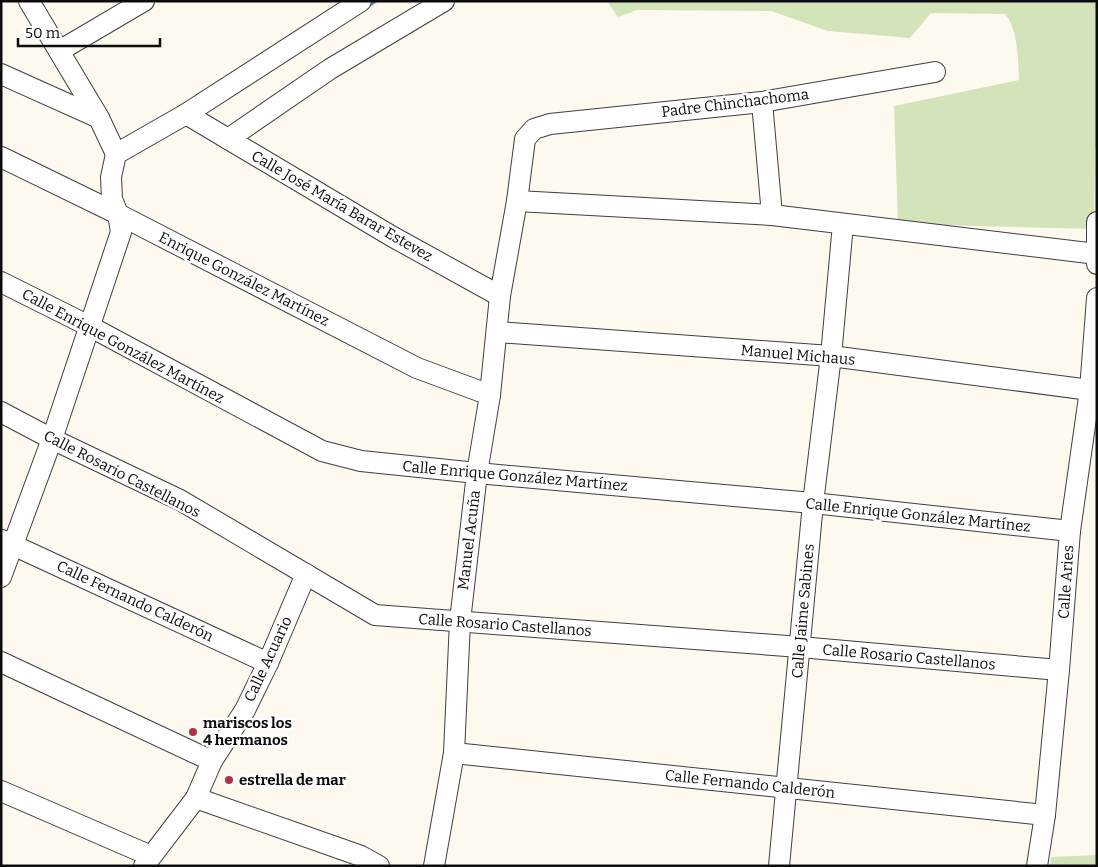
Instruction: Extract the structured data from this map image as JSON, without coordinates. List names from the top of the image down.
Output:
{
  "streets": {
    "street": [
      "Padre Chinchachoma",
      "Calle José María Barar Estevez",
      "Enrique González Martínez",
      "Calle Enrique González Martínez",
      "Manuel Michaus",
      "Calle Rosario Castellanos",
      "Manuel Acuña",
      "Calle Aries",
      "Calle Fernando Calderón",
      "Calle Jaime Sabines",
      "Calle Acuario"
    ]
  },
  "crossings": [
    ["Padre Chinchachoma", "Manuel Acuña"],
    ["Calle José María Barar Estevez", "Manuel Acuña"],
    ["Enrique González Martínez", "Manuel Acuña"],
    ["Calle Enrique González Martínez", "Manuel Acuña"],
    ["Calle Enrique González Martínez", "Calle Aries"],
    ["Calle Enrique González Martínez", "Calle Jaime Sabines"],
    ["Manuel Michaus", "Manuel Acuña"],
    ["Manuel Michaus", "Calle Aries"],
    ["Manuel Michaus", "Calle Jaime Sabines"],
    ["Calle Rosario Castellanos", "Manuel Acuña"],
    ["Calle Rosario Castellanos", "Calle Aries"],
    ["Calle Rosario Castellanos", "Calle Jaime Sabines"],
    ["Calle Rosario Castellanos", "Calle Acuario"],
    ["Manuel Acuña", "Calle Fernando Calderón"],
    ["Calle Aries", "Calle Fernando Calderón"],
    ["Calle Fernando Calderón", "Calle Jaime Sabines"],
    ["Calle Fernando Calderón", "Calle Acuario"]
  ],
  "places": ["mariscos los 4 hermanos", "estrella de mar"],
  "scale_bar": "50 m"
}
